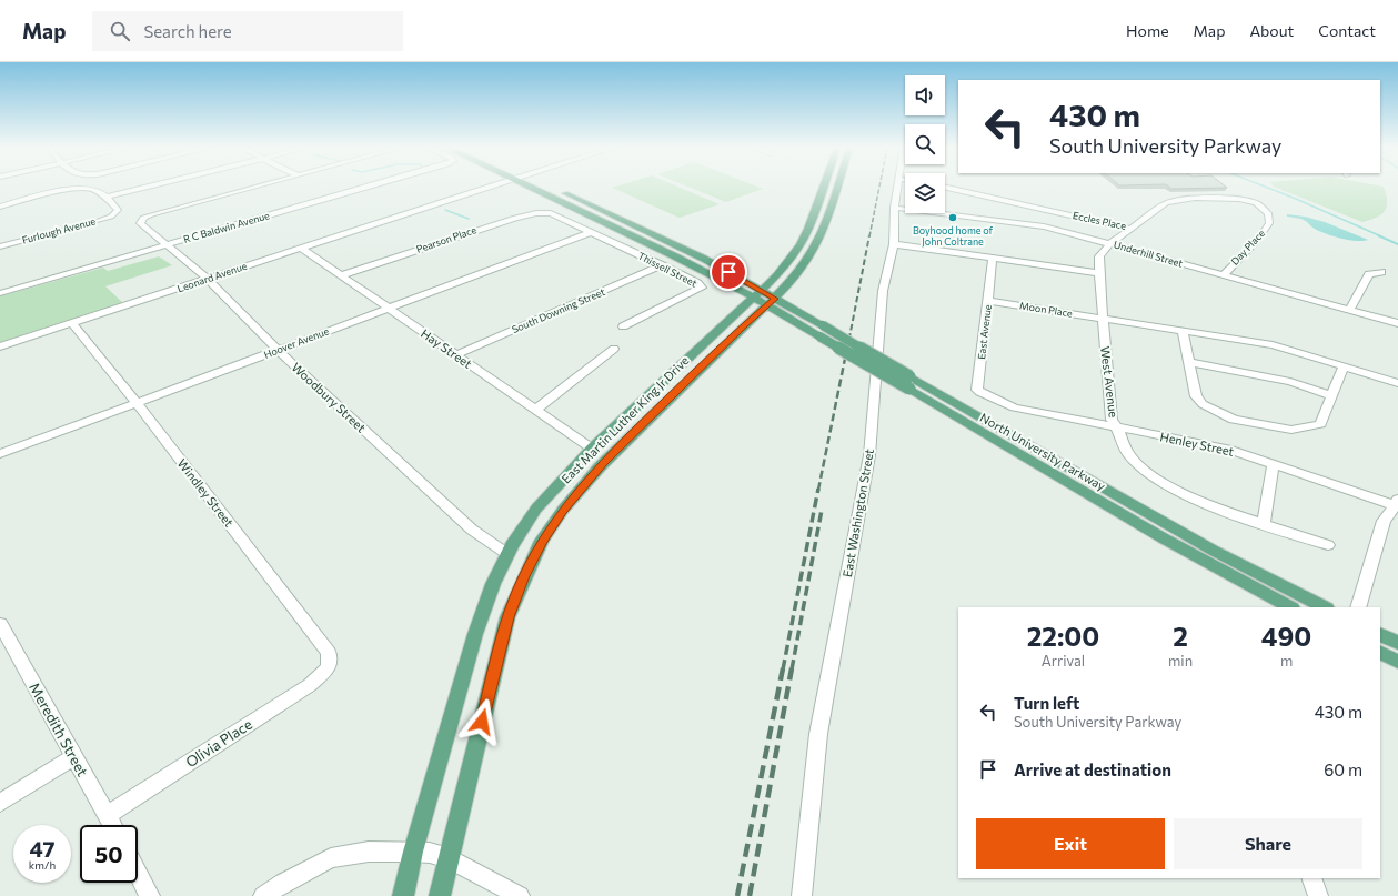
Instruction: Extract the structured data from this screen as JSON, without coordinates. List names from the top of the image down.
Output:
{
  "streets": {
    "main road": ["East Martin Luther King Jr Drive", "North University Parkway"],
    "street": [
      "Eccles Place",
      "R C Baldwin Avenue",
      "Furlough Avenue",
      "Pearson Place",
      "Day Place",
      "Underhill Street",
      "Thissell Street",
      "Leonard Avenue",
      "Moon Place",
      "South Downing Street",
      "East Avenue",
      "Hoover Avenue",
      "Hay Street",
      "West Avenue",
      "Woodbury Street",
      "Henley Street",
      "Windley Street",
      "East Washington Street",
      "Meredith Street",
      "Olivia Place"
    ]
  },
  "crossings": [
    ["Eccles Place", "West Avenue"],
    ["R C Baldwin Avenue", "Woodbury Street"],
    ["Pearson Place", "Thissell Street"],
    ["Pearson Place", "Hay Street"],
    ["Day Place", "Underhill Street"],
    ["Day Place", "West Avenue"],
    ["Underhill Street", "West Avenue"],
    ["Underhill Street", "East Washington Street"],
    ["Thissell Street", "South Downing Street"],
    ["Thissell Street", "Hoover Avenue"],
    ["Leonard Avenue", "Hay Street"],
    ["Leonard Avenue", "Woodbury Street"],
    ["Leonard Avenue", "Windley Street"],
    ["Moon Place", "East Avenue"],
    ["Moon Place", "West Avenue"],
    ["South Downing Street", "Hay Street"],
    ["East Avenue", "Henley Street"],
    ["Hoover Avenue", "Hay Street"],
    ["Hoover Avenue", "Woodbury Street"],
    ["Hoover Avenue", "Windley Street"],
    ["Hay Street", "East Martin Luther King Jr Drive"],
    ["West Avenue", "Henley Street"],
    ["Woodbury Street", "East Martin Luther King Jr Drive"],
    ["East Martin Luther King Jr Drive", "North University Parkway"],
    ["Windley Street", "Olivia Place"],
    ["Meredith Street", "Olivia Place"]
  ],
  "places": ["Boyhood home of John Coltrane"],
  "page": {
    "header": "Map",
    "search": "Search here",
    "nav": [
      "Home",
      "Map",
      "About",
      "Contact"
    ],
    "turn": ["430 m", "South University Parkway"],
    "eta": [
      "22:00",
      "Arrival",
      "2",
      "min",
      "490",
      "m"
    ],
    "list": [
      {
        "name": "Turn left",
        "note": "South University Parkway",
        "value": "430 m"
      },
      {
        "name": "Arrive at destination",
        "value": "60 m"
      }
    ],
    "buttons": ["Exit", "Share"],
    "speed": "47 km/h",
    "limit": "50"
  }
}
